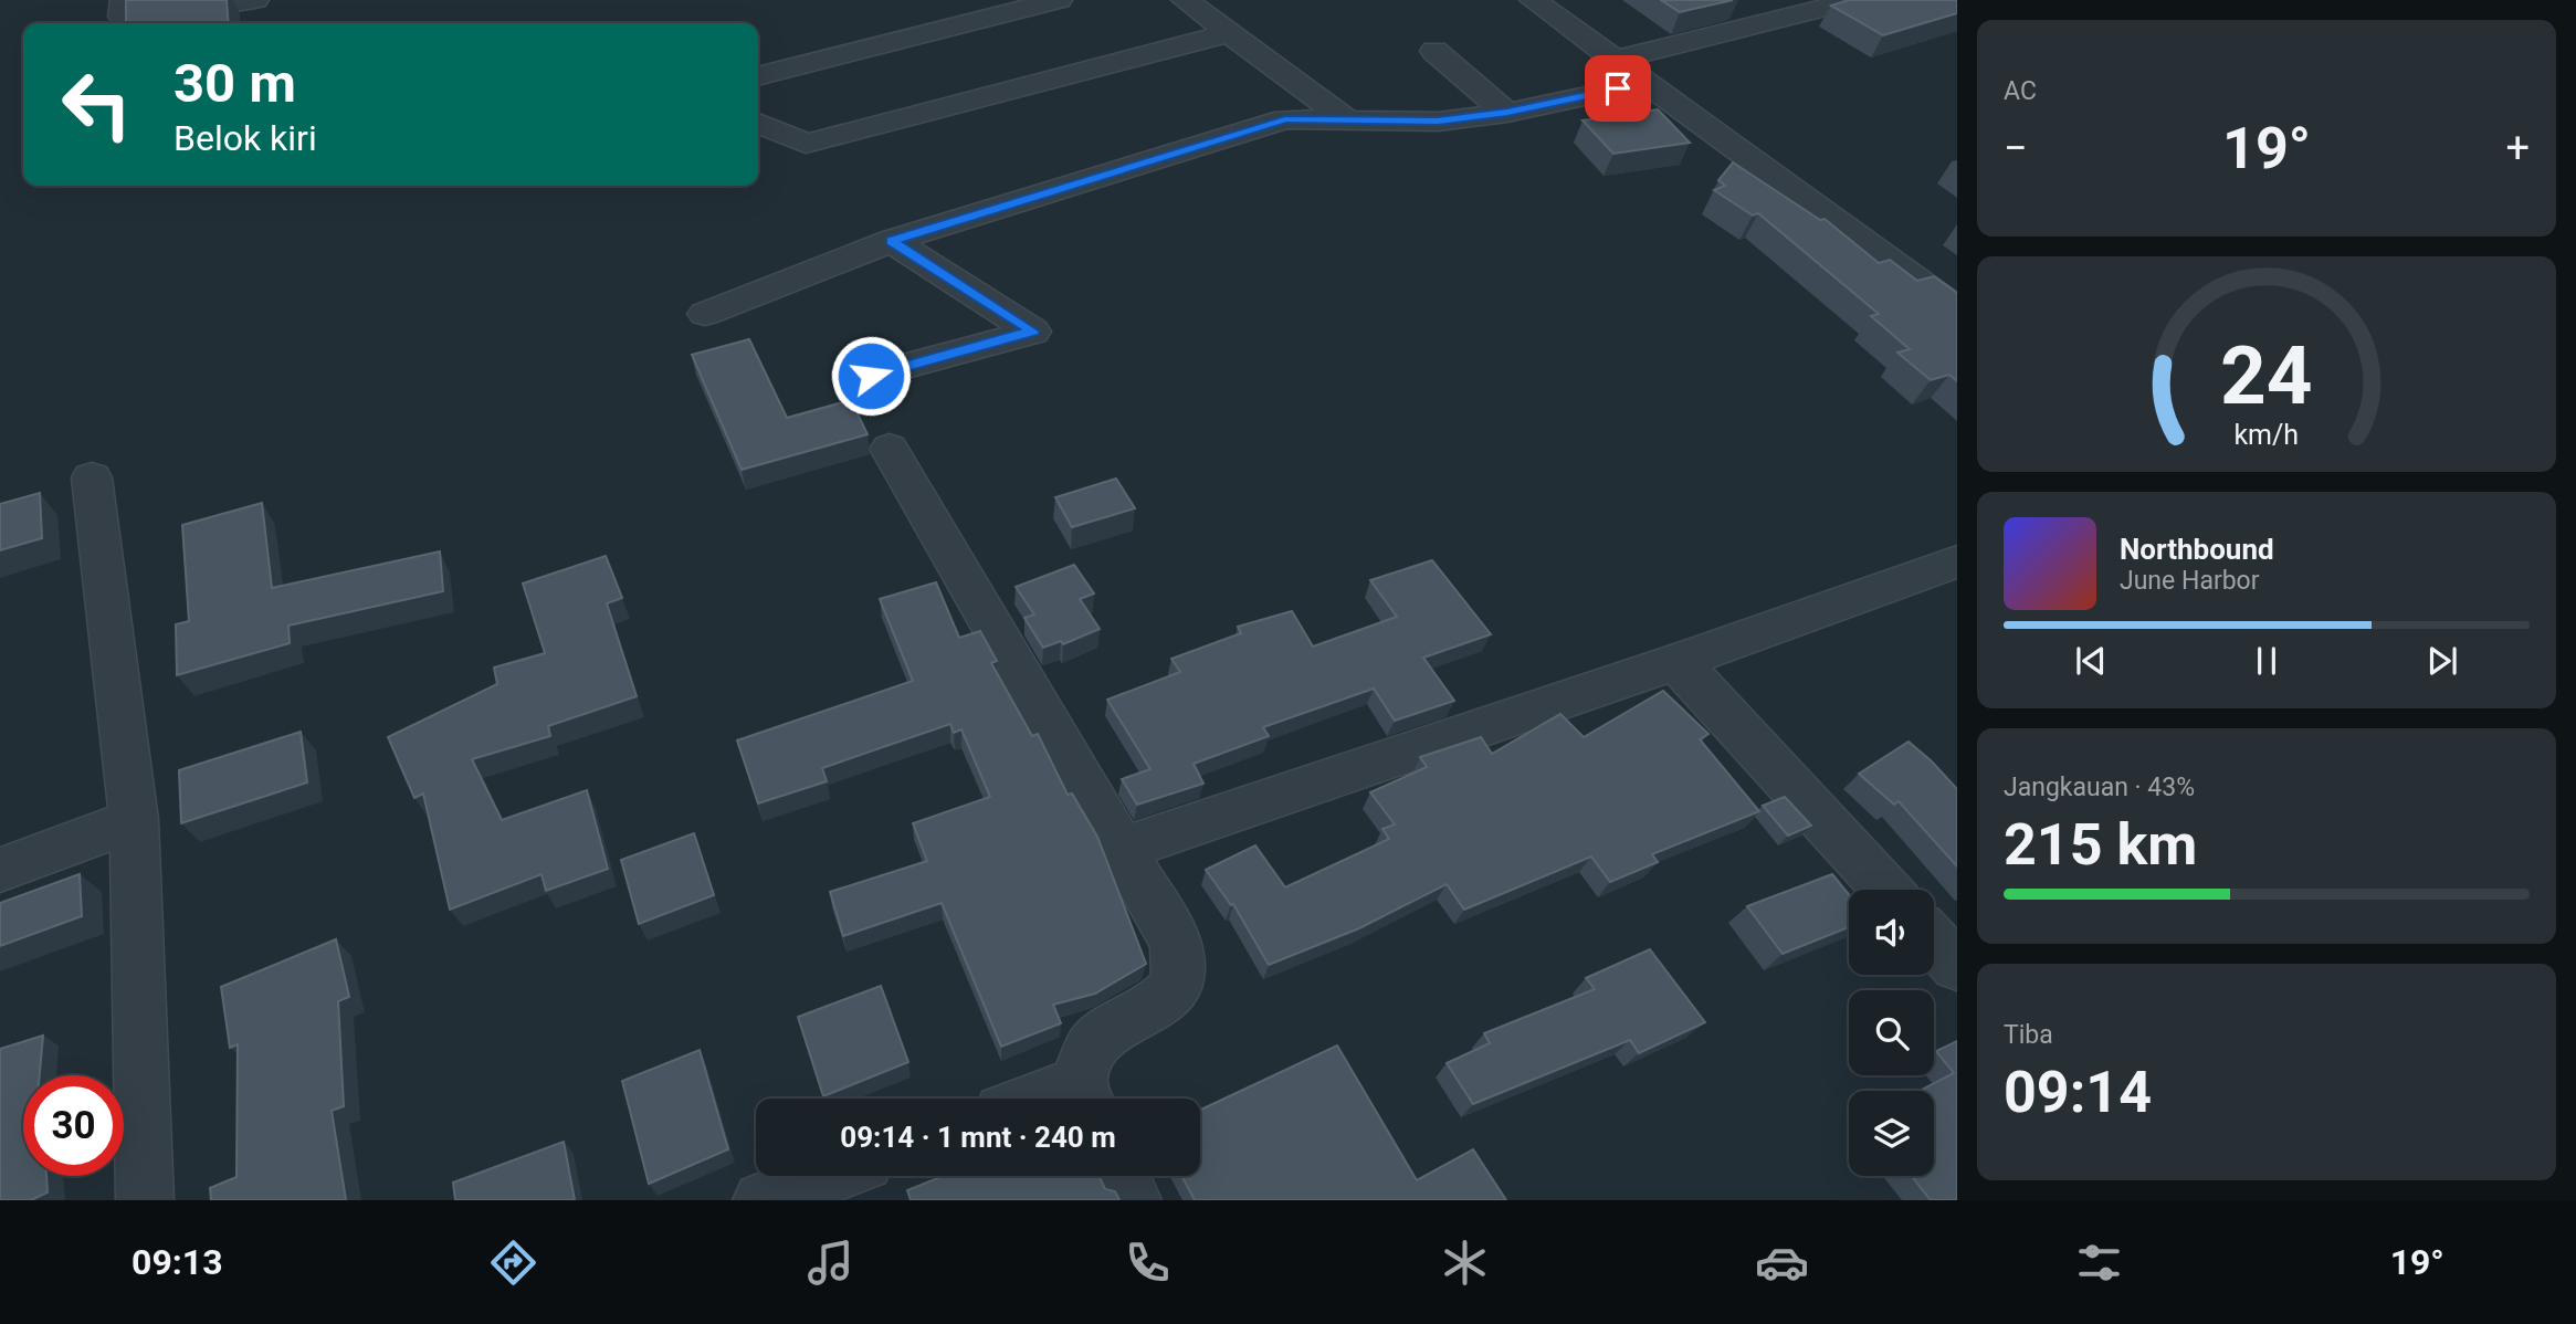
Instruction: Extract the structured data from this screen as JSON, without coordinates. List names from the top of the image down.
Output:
{
  "page": {
    "tile": [
      "AC",
      ["Jangkauan · 43%", "215 km"],
      ["Tiba", "09:14"]
    ],
    "turn": ["30 m", "Belok kiri"],
    "heat": ["−", "19°", "+"],
    "song": ["Northbound", "June Harbor"],
    "limit": "30",
    "trip": "09:14 · 1 mnt · 240 m",
    "tabs": ["09:13", "19°"],
    "gauge": ["24", "km/h"]
  }
}
